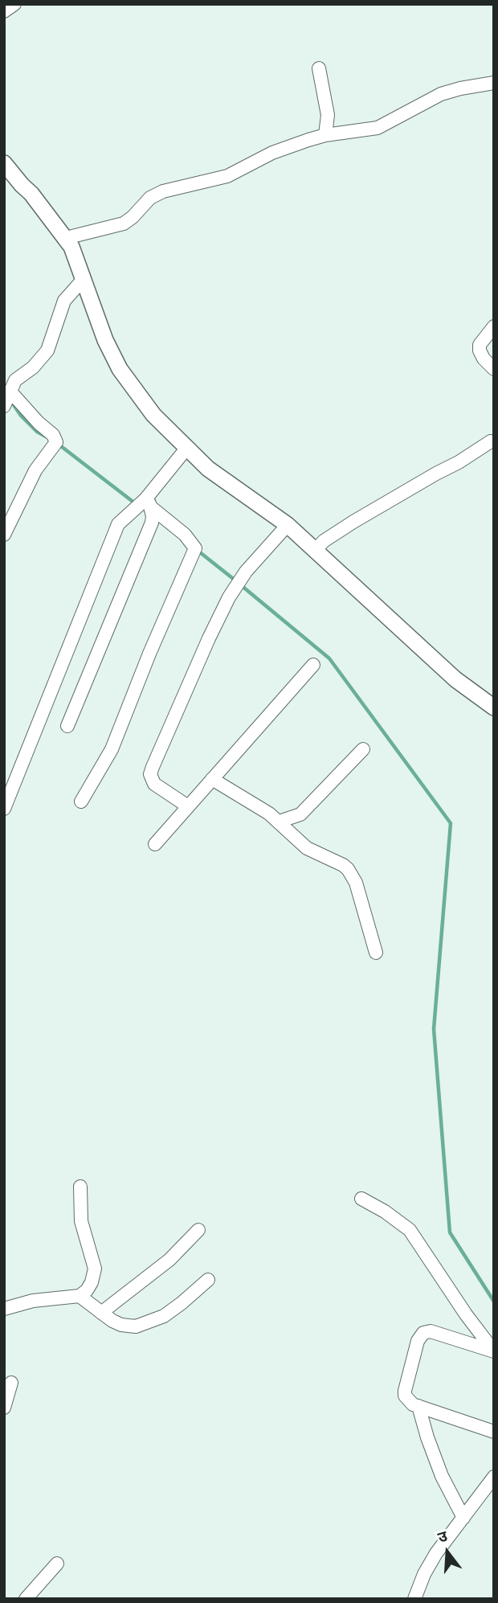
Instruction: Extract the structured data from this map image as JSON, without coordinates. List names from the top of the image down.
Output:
{
  "north": "top"
}
